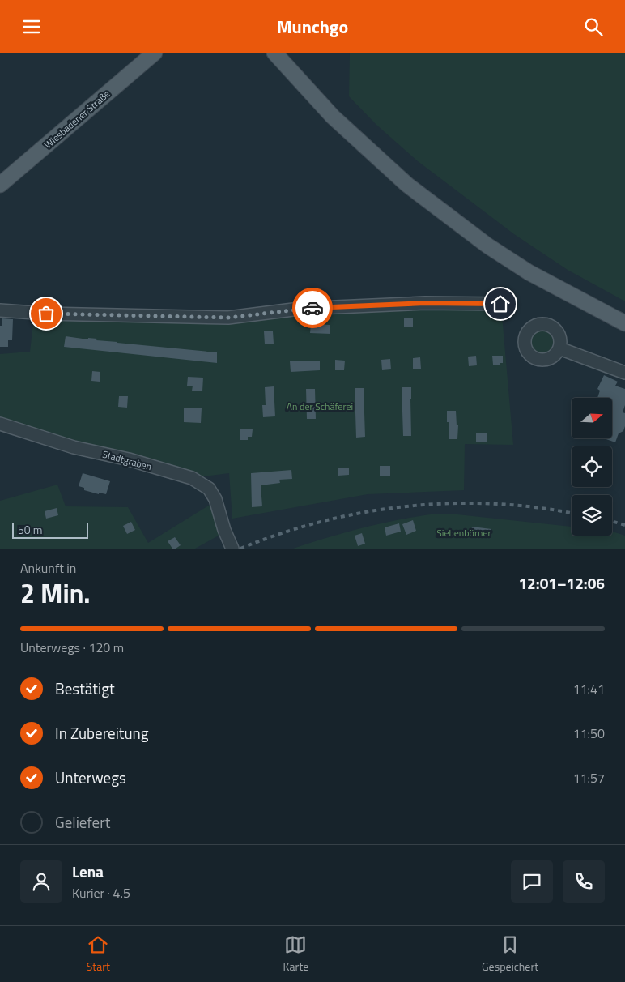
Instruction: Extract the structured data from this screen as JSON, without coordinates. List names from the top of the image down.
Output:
{
  "streets": {
    "main road": ["Wiesbadener Straße"],
    "street": ["Stadtgraben"]
  },
  "parks": ["An der Schäferei", "Siebenbörner"],
  "scale_bar": "50 m",
  "north": "right",
  "page": {
    "header": "Munchgo",
    "scale": "50 m",
    "heading": ["2 Min.", "Ankunft in", "12:01–12:06"],
    "panel": ["Lena", "Kurier · 4.5"],
    "bar": "Unterwegs · 120 m",
    "list": [
      ["Bestätigt", "11:41"],
      ["In Zubereitung", "11:50"],
      ["Unterwegs", "11:57"],
      "Geliefert"
    ],
    "tabs": ["Start", "Karte", "Gespeichert"]
  }
}
